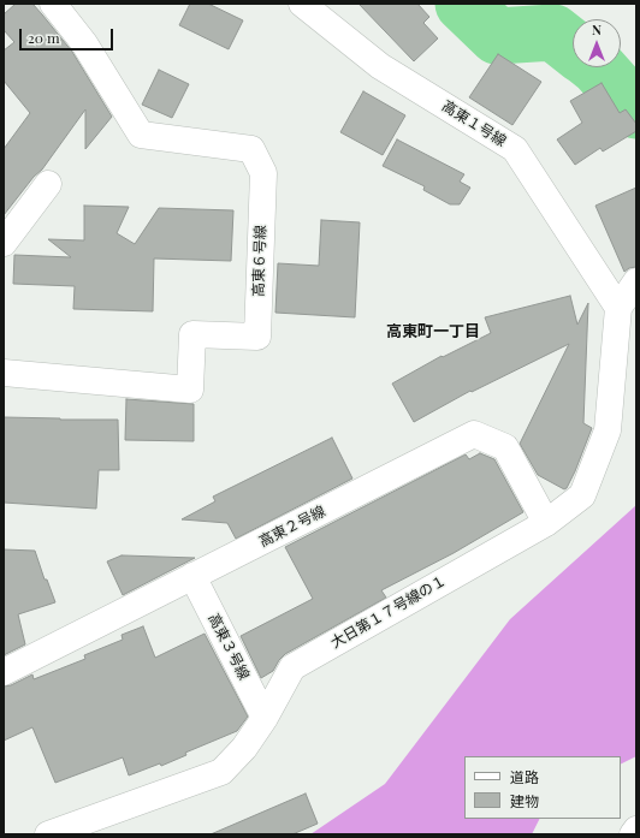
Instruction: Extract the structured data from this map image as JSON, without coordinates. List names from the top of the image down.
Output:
{
  "streets": {
    "street": [
      "高東１号線",
      "高東６号線",
      "高東２号線",
      "大日第１７号線の１",
      "高東３号線"
    ]
  },
  "crossings": [
    ["高東１号線", "大日第１７号線の１"],
    ["高東２号線", "大日第１７号線の１"],
    ["高東２号線", "高東３号線"],
    ["大日第１７号線の１", "高東３号線"]
  ],
  "districts": ["高東町一丁目"],
  "legend": ["道路", "建物"],
  "scale_bar": "20 m",
  "north": "top"
}
